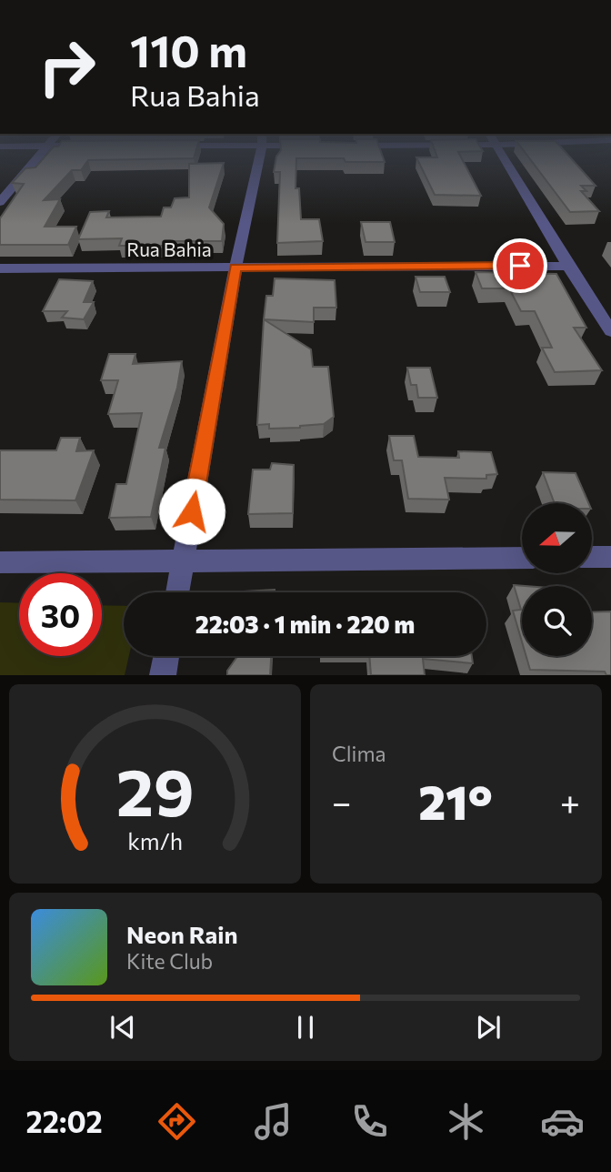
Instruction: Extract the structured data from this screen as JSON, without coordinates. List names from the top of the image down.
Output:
{
  "streets": {
    "street": ["Rua Bahia"]
  },
  "north": "left",
  "page": {
    "turn": ["110 m", "Rua Bahia"],
    "limit": "30",
    "trip": "22:03 · 1 min · 220 m",
    "tile": "Clima",
    "heat": ["−", "21°", "+"],
    "song": ["Neon Rain", "Kite Club"],
    "tabs": "22:02",
    "gauge": ["29", "km/h"]
  }
}
